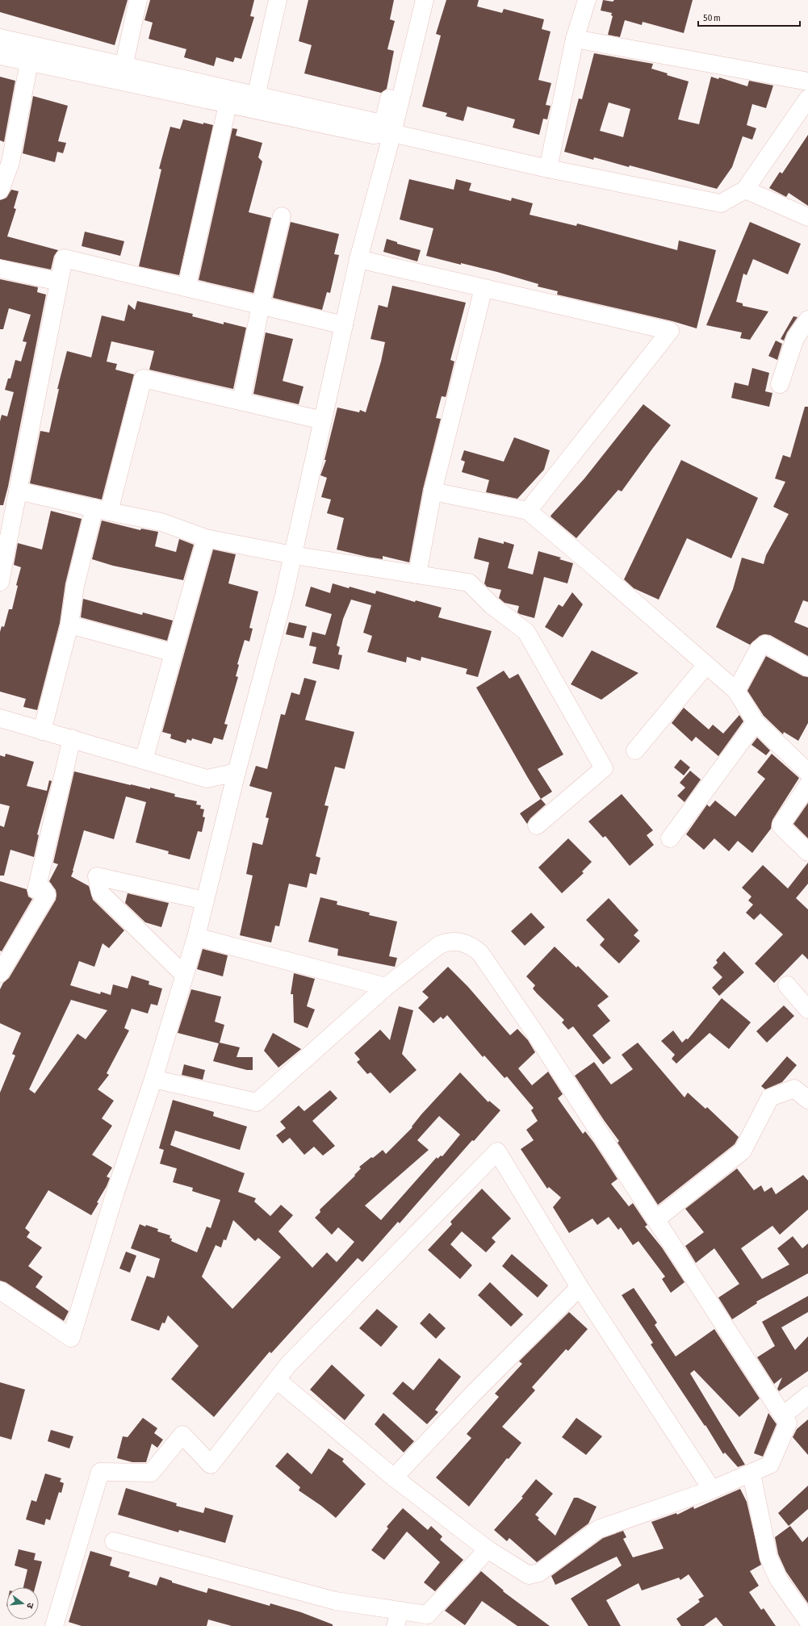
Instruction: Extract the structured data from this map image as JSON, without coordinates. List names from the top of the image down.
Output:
{
  "scale_bar": "50 m",
  "north": "right"
}
